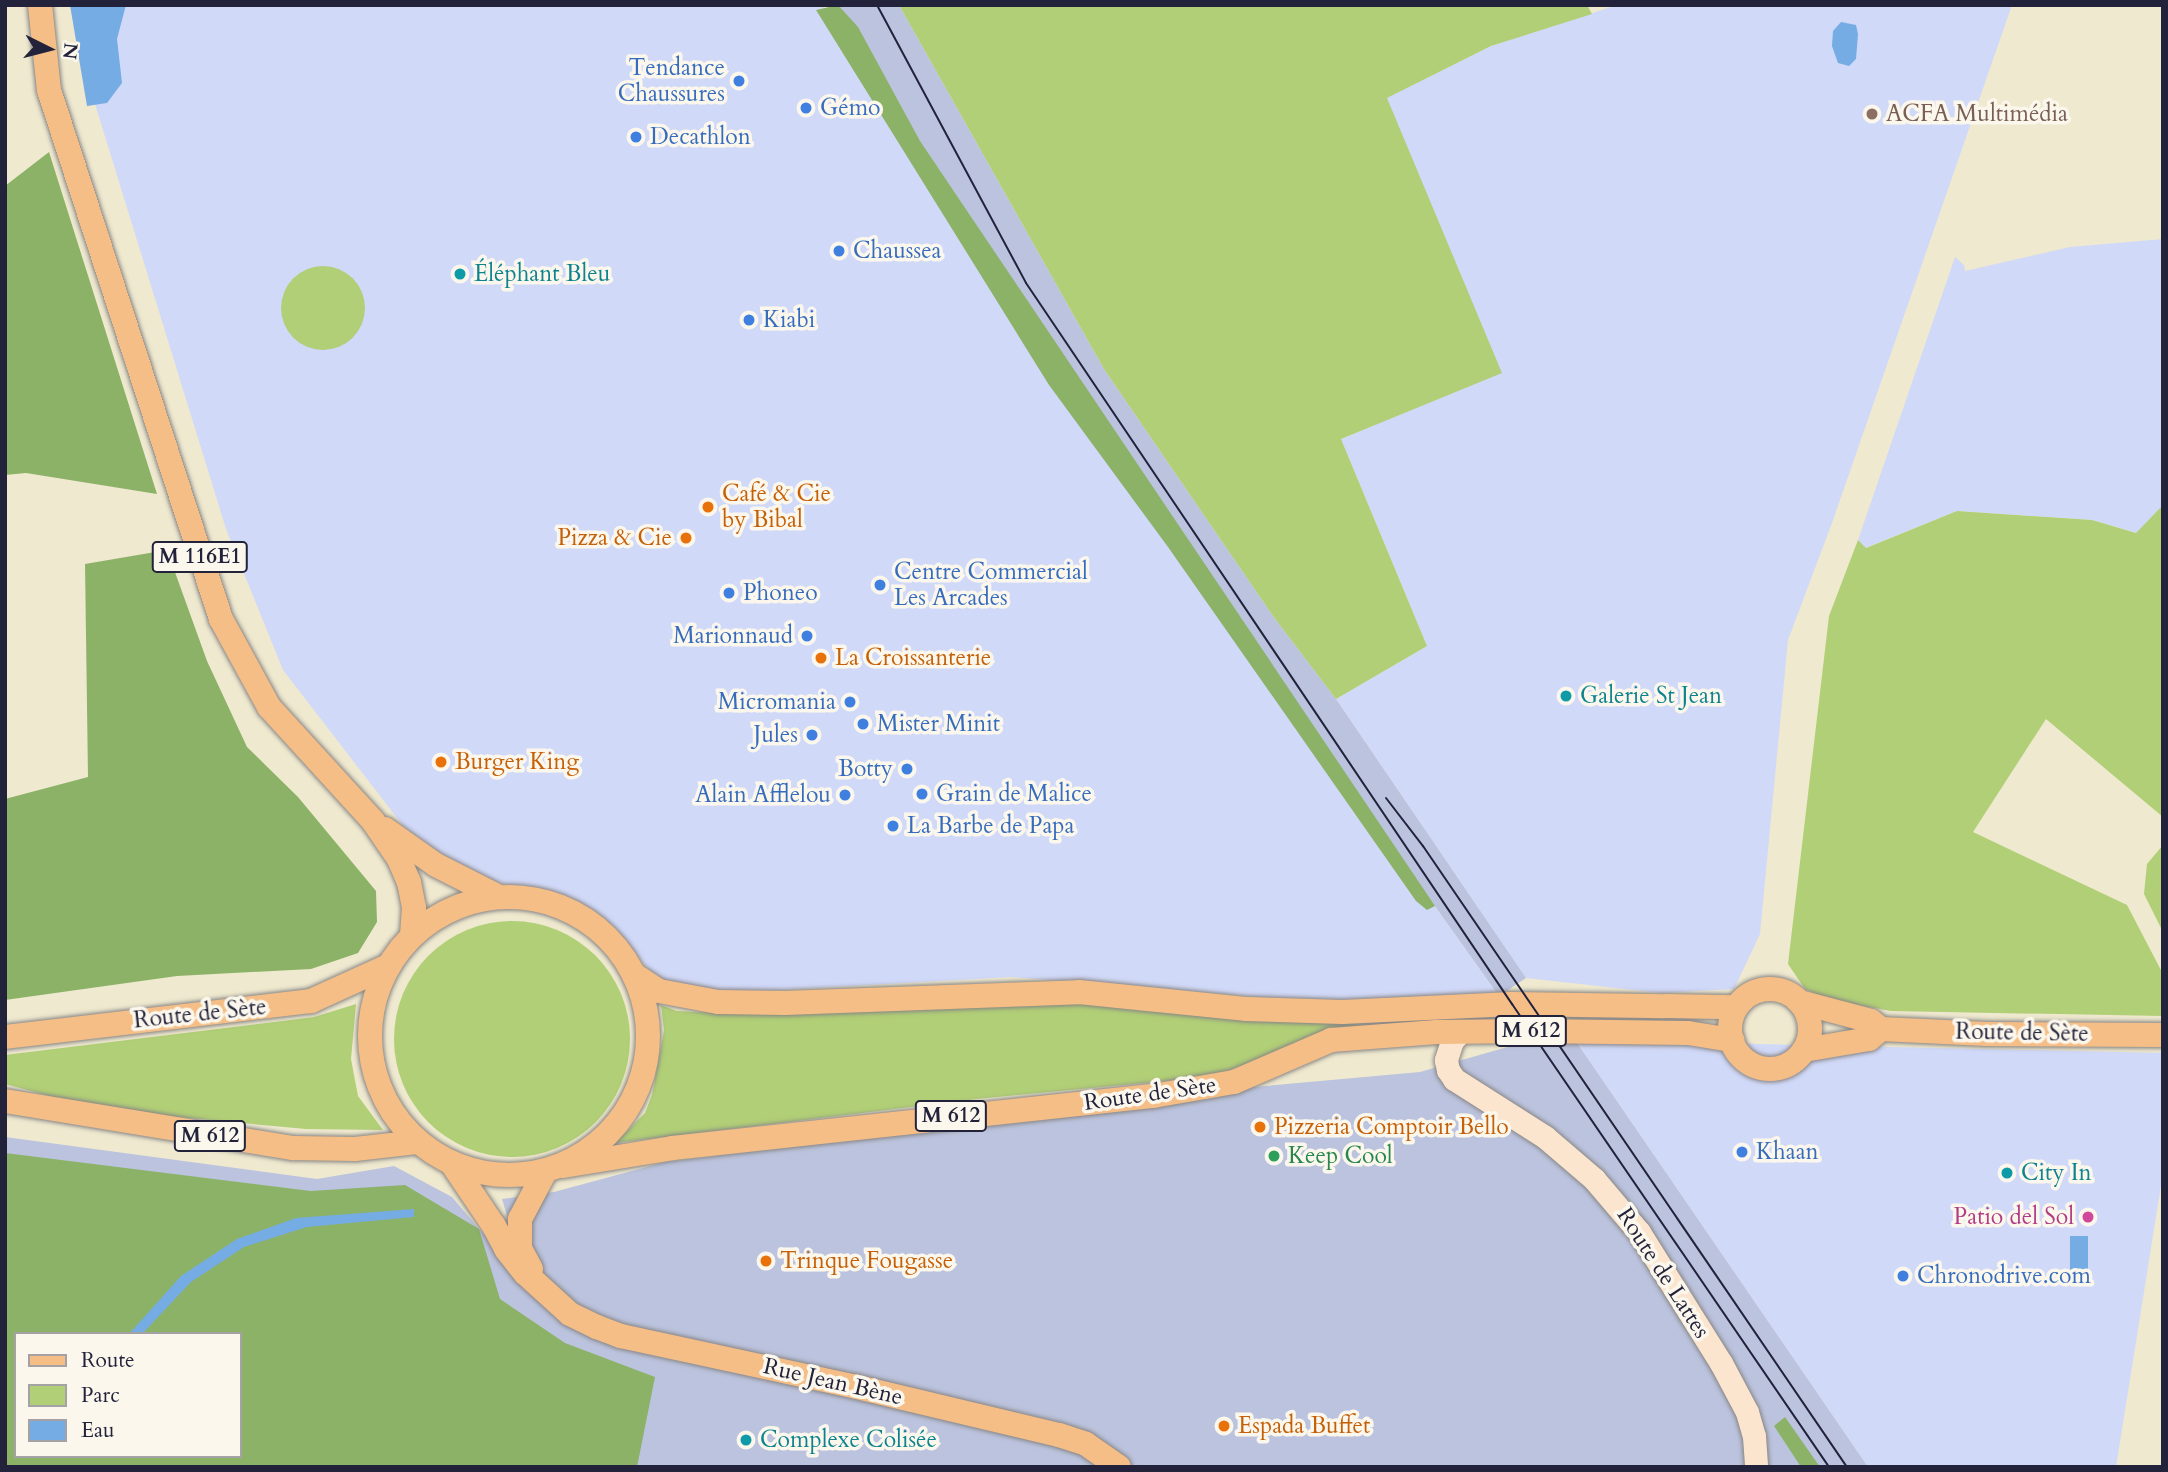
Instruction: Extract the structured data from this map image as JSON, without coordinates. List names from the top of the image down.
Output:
{
  "streets": {
    "main road": [
      "M 116E1",
      "Route de Sète",
      "M 612",
      "Rue Jean Bène"
    ],
    "street": ["Route de Lattes"]
  },
  "crossings": [
    ["Route de Sète", "M 612"],
    ["Route de Sète", "Route de Lattes"],
    ["Route de Sète", "Rue Jean Bène"]
  ],
  "places": [
    "Tendance Chaussures",
    "Gémo",
    "ACFA Multimédia",
    "Decathlon",
    "Chaussea",
    "Éléphant Bleu",
    "Kiabi",
    "Café & Cie by Bibal",
    "Pizza & Cie",
    "Centre Commercial Les Arcades",
    "Phoneo",
    "Marionnaud",
    "La Croissanterie",
    "Galerie St Jean",
    "Micromania",
    "Mister Minit",
    "Jules",
    "Burger King",
    "Botty",
    "Grain de Malice",
    "Alain Afflelou",
    "La Barbe de Papa",
    "Pizzeria Comptoir Bello",
    "Khaan",
    "Keep Cool",
    "City In",
    "Patio del Sol",
    "Trinque Fougasse",
    "Chronodrive.com",
    "Espada Buffet",
    "Complexe Colisée"
  ],
  "legend": ["Route", "Parc", "Eau"],
  "north": "right"
}
